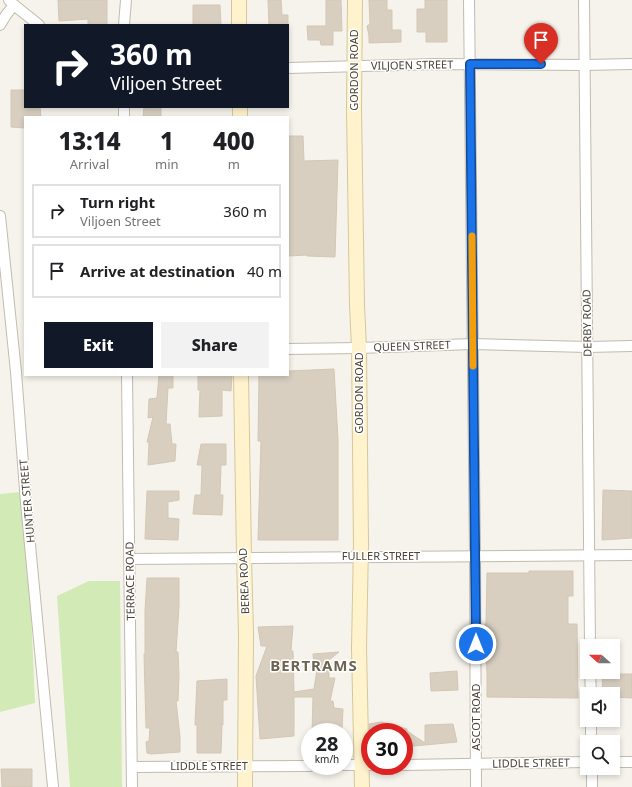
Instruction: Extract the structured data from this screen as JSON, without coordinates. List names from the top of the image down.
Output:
{
  "streets": {
    "street": [
      "VILJOEN STREET",
      "GORDON ROAD",
      "DERBY ROAD",
      "QUEEN STREET",
      "HUNTER STREET",
      "FULLER STREET",
      "TERRACE ROAD",
      "BEREA ROAD",
      "ASCOT ROAD",
      "LIDDLE STREET"
    ]
  },
  "crossings": [
    ["VILJOEN STREET", "GORDON ROAD"],
    ["VILJOEN STREET", "DERBY ROAD"],
    ["VILJOEN STREET", "ASCOT ROAD"],
    ["GORDON ROAD", "QUEEN STREET"],
    ["GORDON ROAD", "FULLER STREET"],
    ["DERBY ROAD", "QUEEN STREET"],
    ["DERBY ROAD", "FULLER STREET"],
    ["QUEEN STREET", "ASCOT ROAD"],
    ["FULLER STREET", "TERRACE ROAD"],
    ["FULLER STREET", "BEREA ROAD"],
    ["FULLER STREET", "ASCOT ROAD"],
    ["TERRACE ROAD", "LIDDLE STREET"],
    ["BEREA ROAD", "LIDDLE STREET"],
    ["ASCOT ROAD", "LIDDLE STREET"]
  ],
  "districts": ["BERTRAMS"],
  "north": "left",
  "page": {
    "turn": ["360 m", "Viljoen Street"],
    "eta": [
      "13:14",
      "Arrival",
      "1",
      "min",
      "400",
      "m"
    ],
    "list": [
      {
        "name": "Turn right",
        "note": "Viljoen Street",
        "value": "360 m"
      },
      {
        "name": "Arrive at destination",
        "value": "40 m"
      }
    ],
    "buttons": ["Exit", "Share"],
    "speed": "28 km/h",
    "limit": "30"
  }
}
